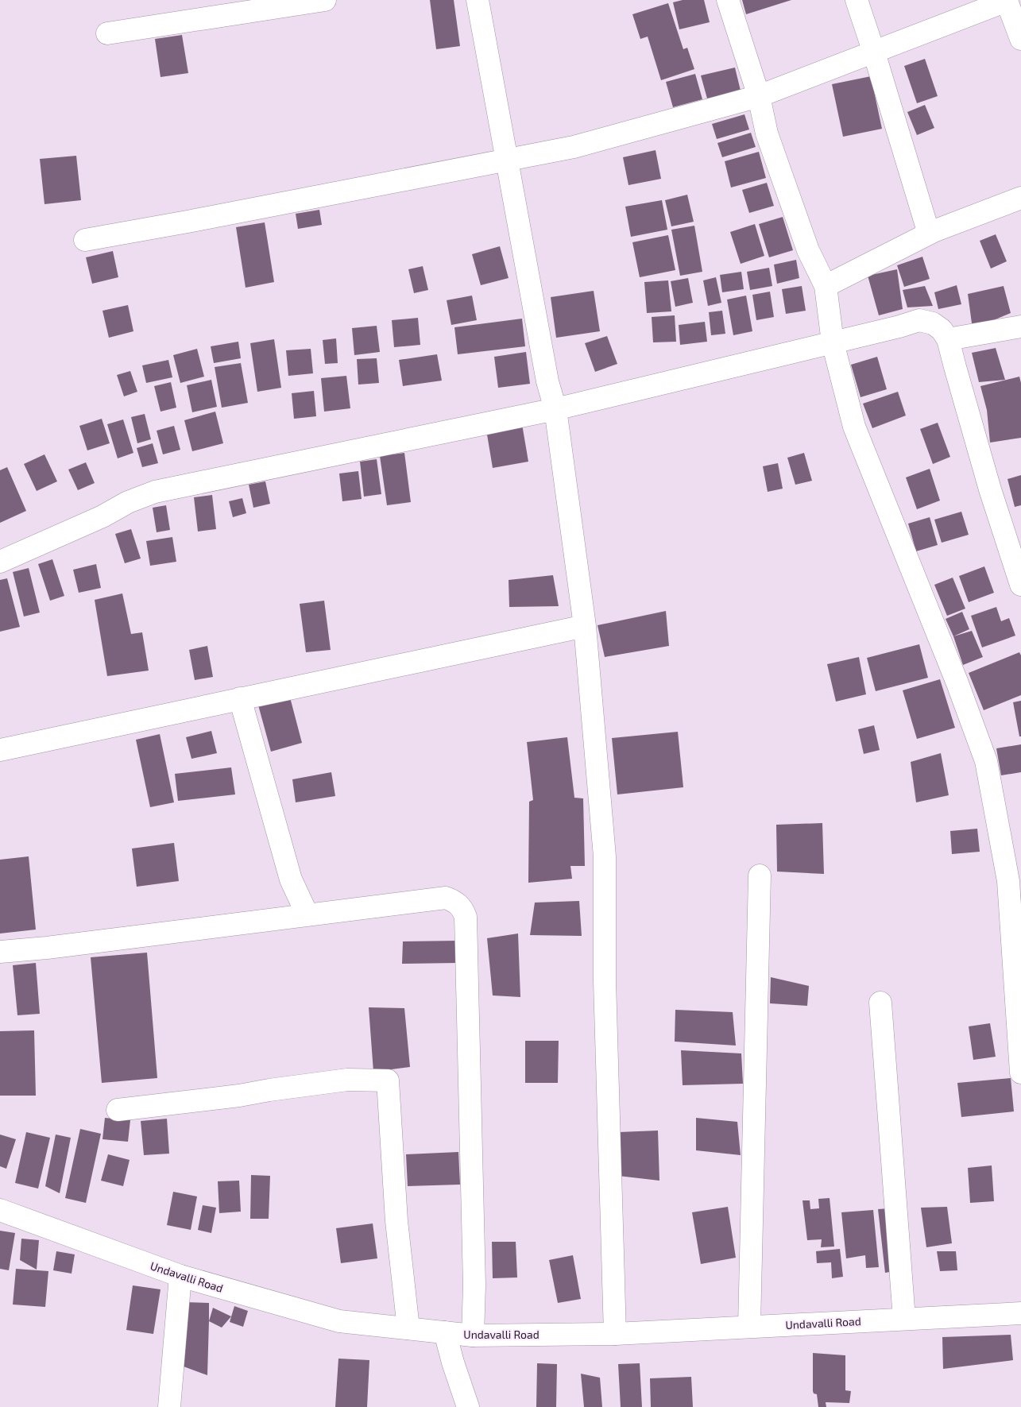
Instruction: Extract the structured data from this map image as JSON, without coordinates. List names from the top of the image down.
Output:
{
  "streets": {
    "street": ["Undavalli Road"]
  }
}
